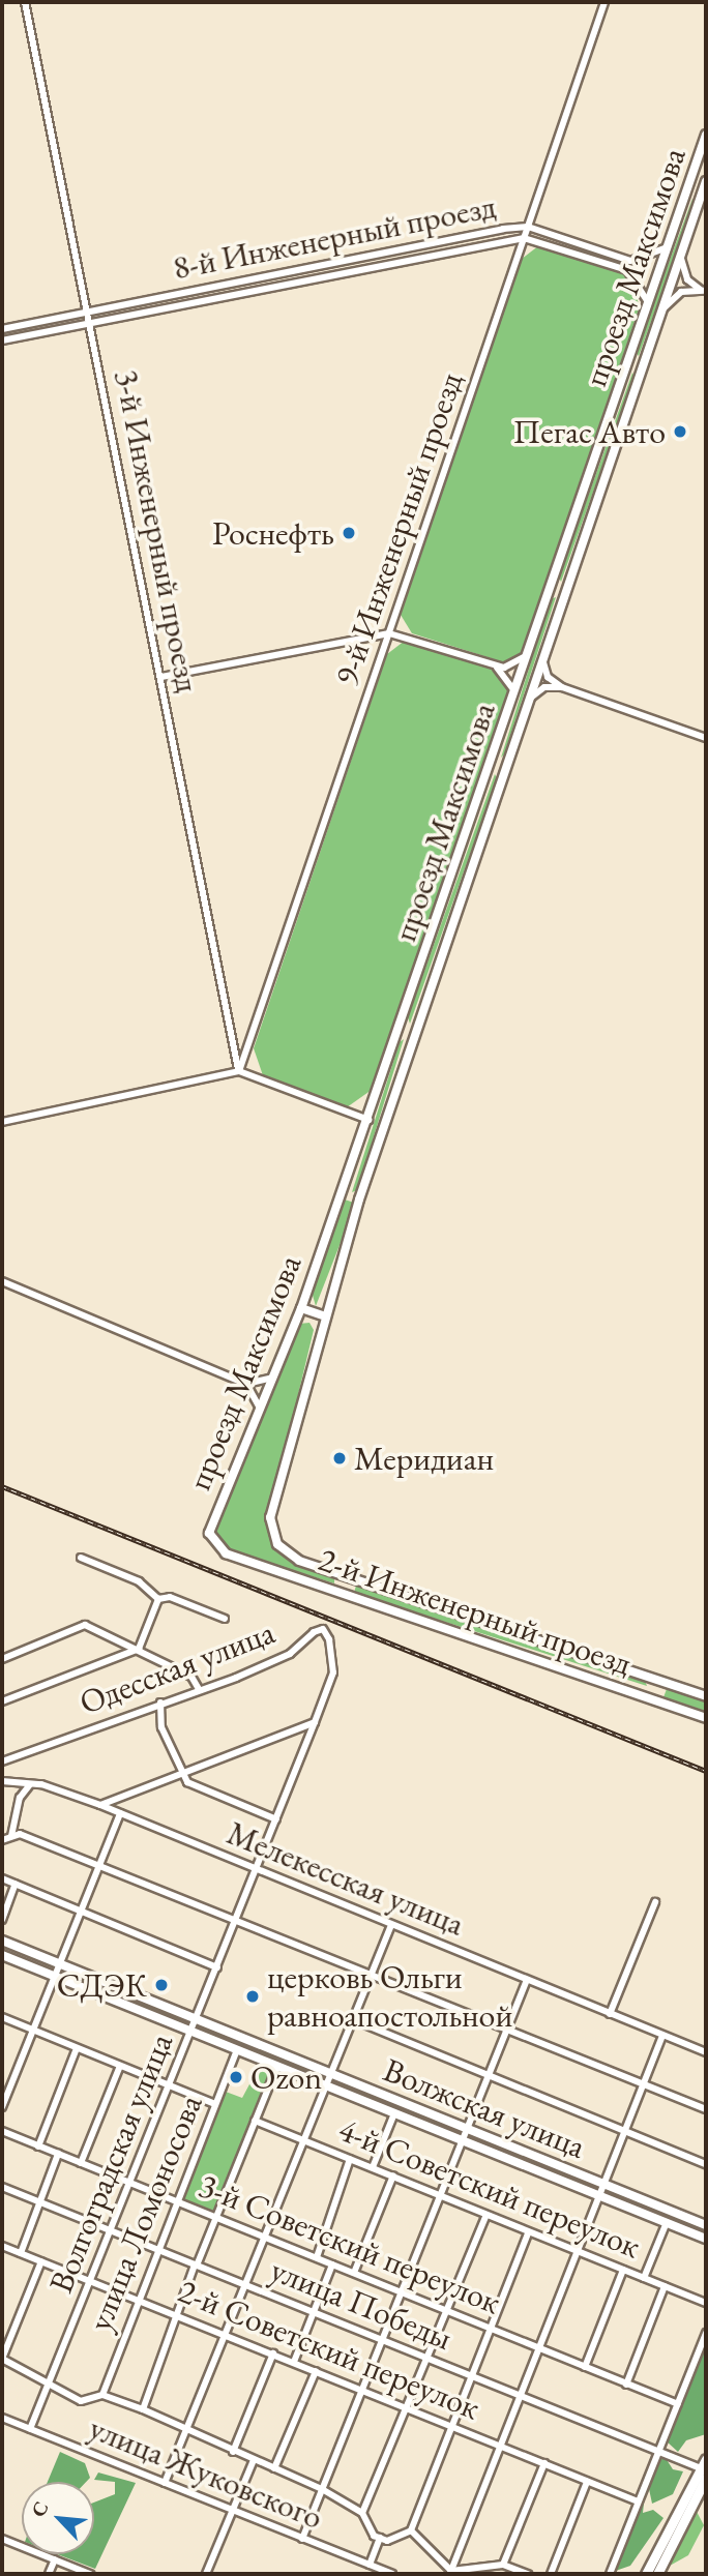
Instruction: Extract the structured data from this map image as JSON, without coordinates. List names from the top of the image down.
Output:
{
  "streets": {
    "main road": ["проезд Максимова", "2-й Инженерный проезд", "Волжская улица"],
    "street": [
      "8-й Инженерный проезд",
      "9-й Инженерный проезд",
      "3-й Инженерный проезд",
      "Одесская улица",
      "Мелекесская улица",
      "Волгоградская улица",
      "4-й Советский переулок",
      "улица Ломоносова",
      "3-й Советский переулок",
      "улица Победы",
      "2-й Советский переулок",
      "улица Жуковского"
    ]
  },
  "crossings": [
    ["8-й Инженерный проезд", "проезд Максимова"],
    ["8-й Инженерный проезд", "9-й Инженерный проезд"],
    ["8-й Инженерный проезд", "3-й Инженерный проезд"],
    ["проезд Максимова", "2-й Инженерный проезд"],
    ["9-й Инженерный проезд", "3-й Инженерный проезд"],
    ["Одесская улица", "Волгоградская улица"],
    ["Мелекесская улица", "Волгоградская улица"],
    ["Волжская улица", "Волгоградская улица"],
    ["Волжская улица", "улица Ломоносова"],
    ["Волгоградская улица", "3-й Советский переулок"],
    ["Волгоградская улица", "улица Победы"],
    ["Волгоградская улица", "2-й Советский переулок"],
    ["Волгоградская улица", "улица Жуковского"],
    ["4-й Советский переулок", "улица Ломоносова"],
    ["улица Ломоносова", "3-й Советский переулок"],
    ["улица Ломоносова", "улица Победы"],
    ["улица Ломоносова", "2-й Советский переулок"]
  ],
  "places": [
    "Пегас Авто",
    "Роснефть",
    "Меридиан",
    "СДЭК",
    "церковь Ольги равноапостольной",
    "Ozon"
  ],
  "north": "top left"
}
